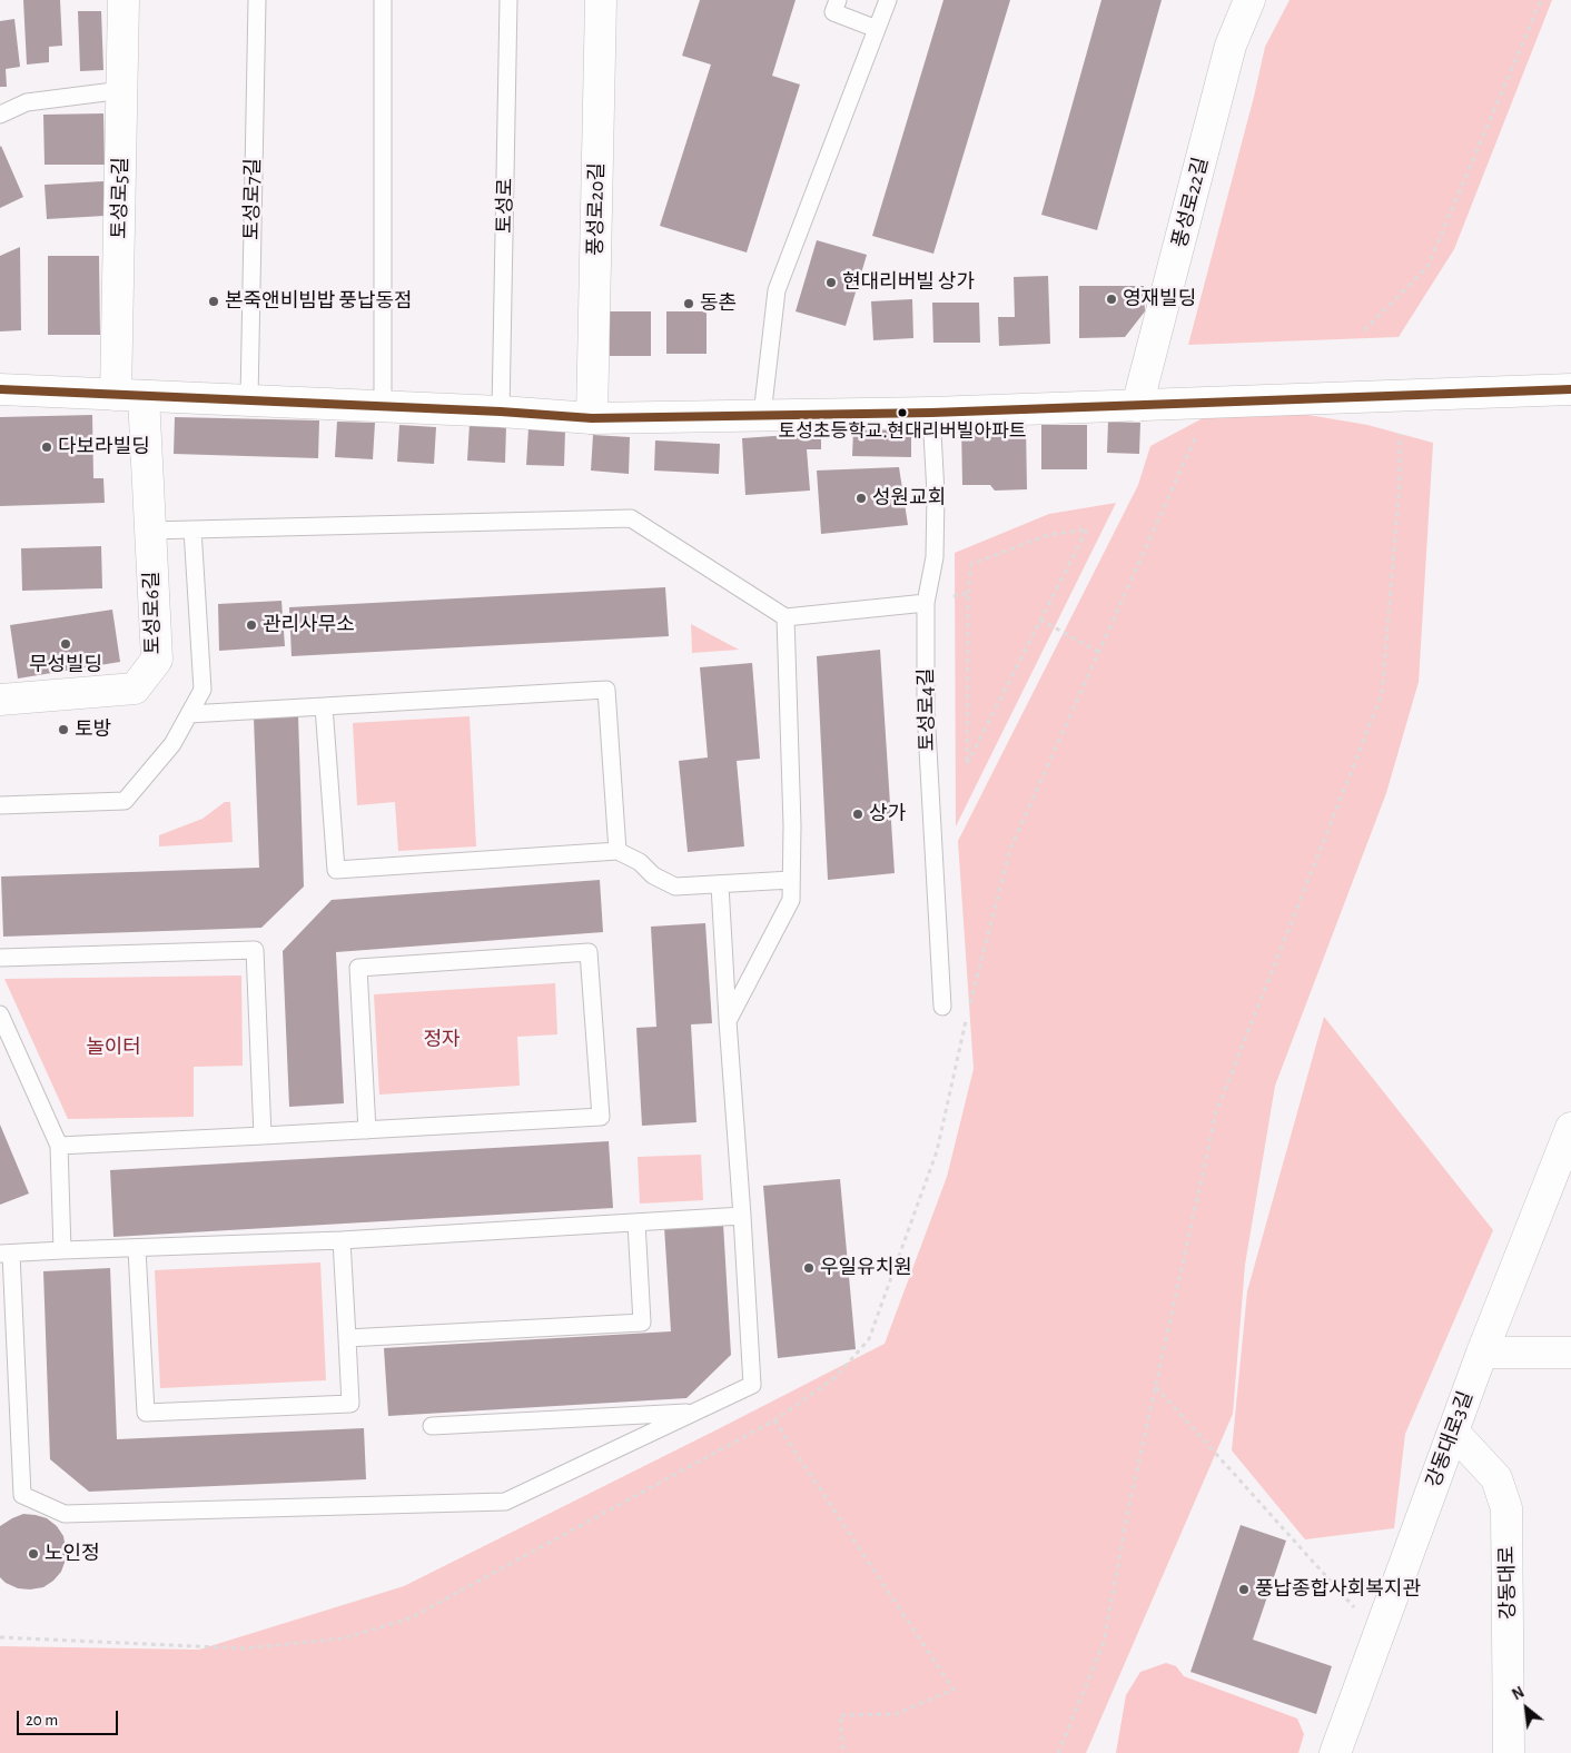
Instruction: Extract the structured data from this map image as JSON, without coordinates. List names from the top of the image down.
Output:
{
  "streets": {
    "street": [
      "토성로5길",
      "풍성로22길",
      "풍성로20길",
      "토성로6길",
      "강동대로3길",
      "강동대로"
    ],
    "lane": ["토성로7길", "토성로", "토성로4길"]
  },
  "crossings": [
    ["토성로5길", "토성로6길"],
    ["강동대로3길", "강동대로"]
  ],
  "parks": ["정자", "놀이터"],
  "places": [
    "현대리버빌 상가",
    "영재빌딩",
    "본죽앤비빔밥 풍납동점",
    "동촌",
    "토성초등학교.현대리버빌아파트",
    "다보라빌딩",
    "성원교회",
    "관리사무소",
    "무성빌딩",
    "토방",
    "상가",
    "우일유치원",
    "노인정",
    "풍납종합사회복지관"
  ],
  "scale_bar": "20 m",
  "north": "top left"
}
